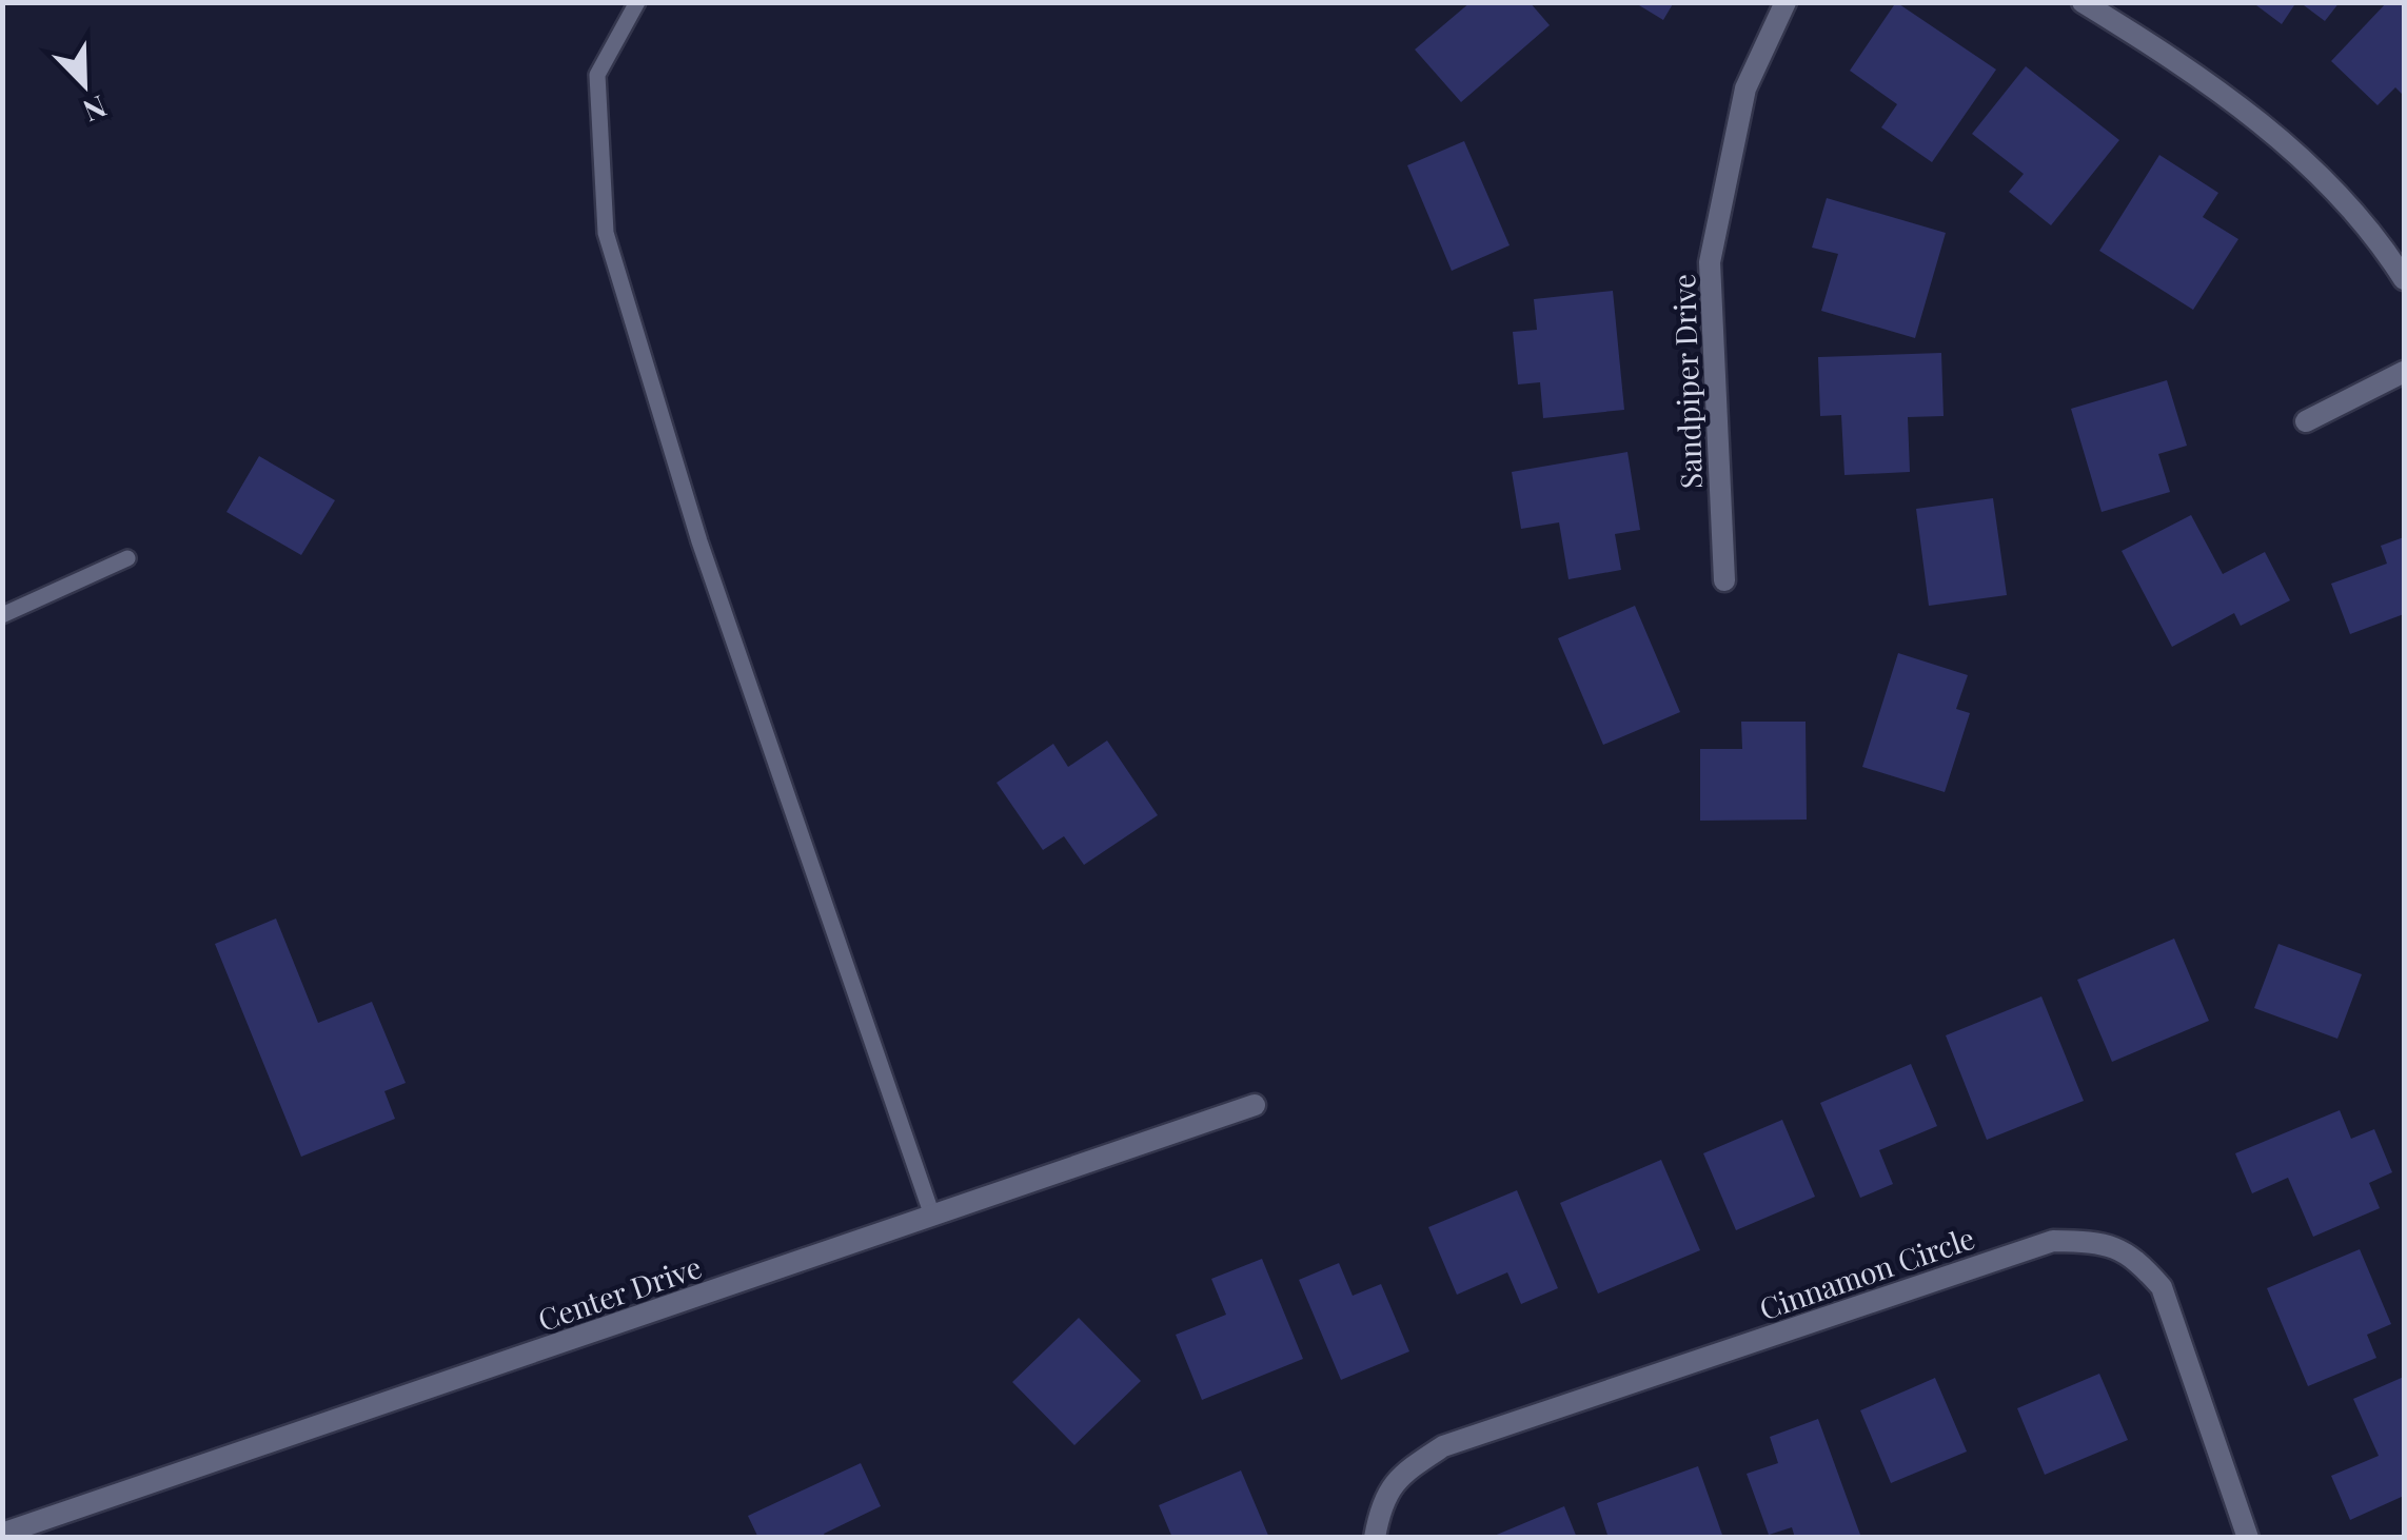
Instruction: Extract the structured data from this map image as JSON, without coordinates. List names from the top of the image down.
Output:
{
  "streets": {
    "street": ["Sandpiper Drive", "Cinnamon Circle", "Center Drive"]
  },
  "north": "bottom right"
}
